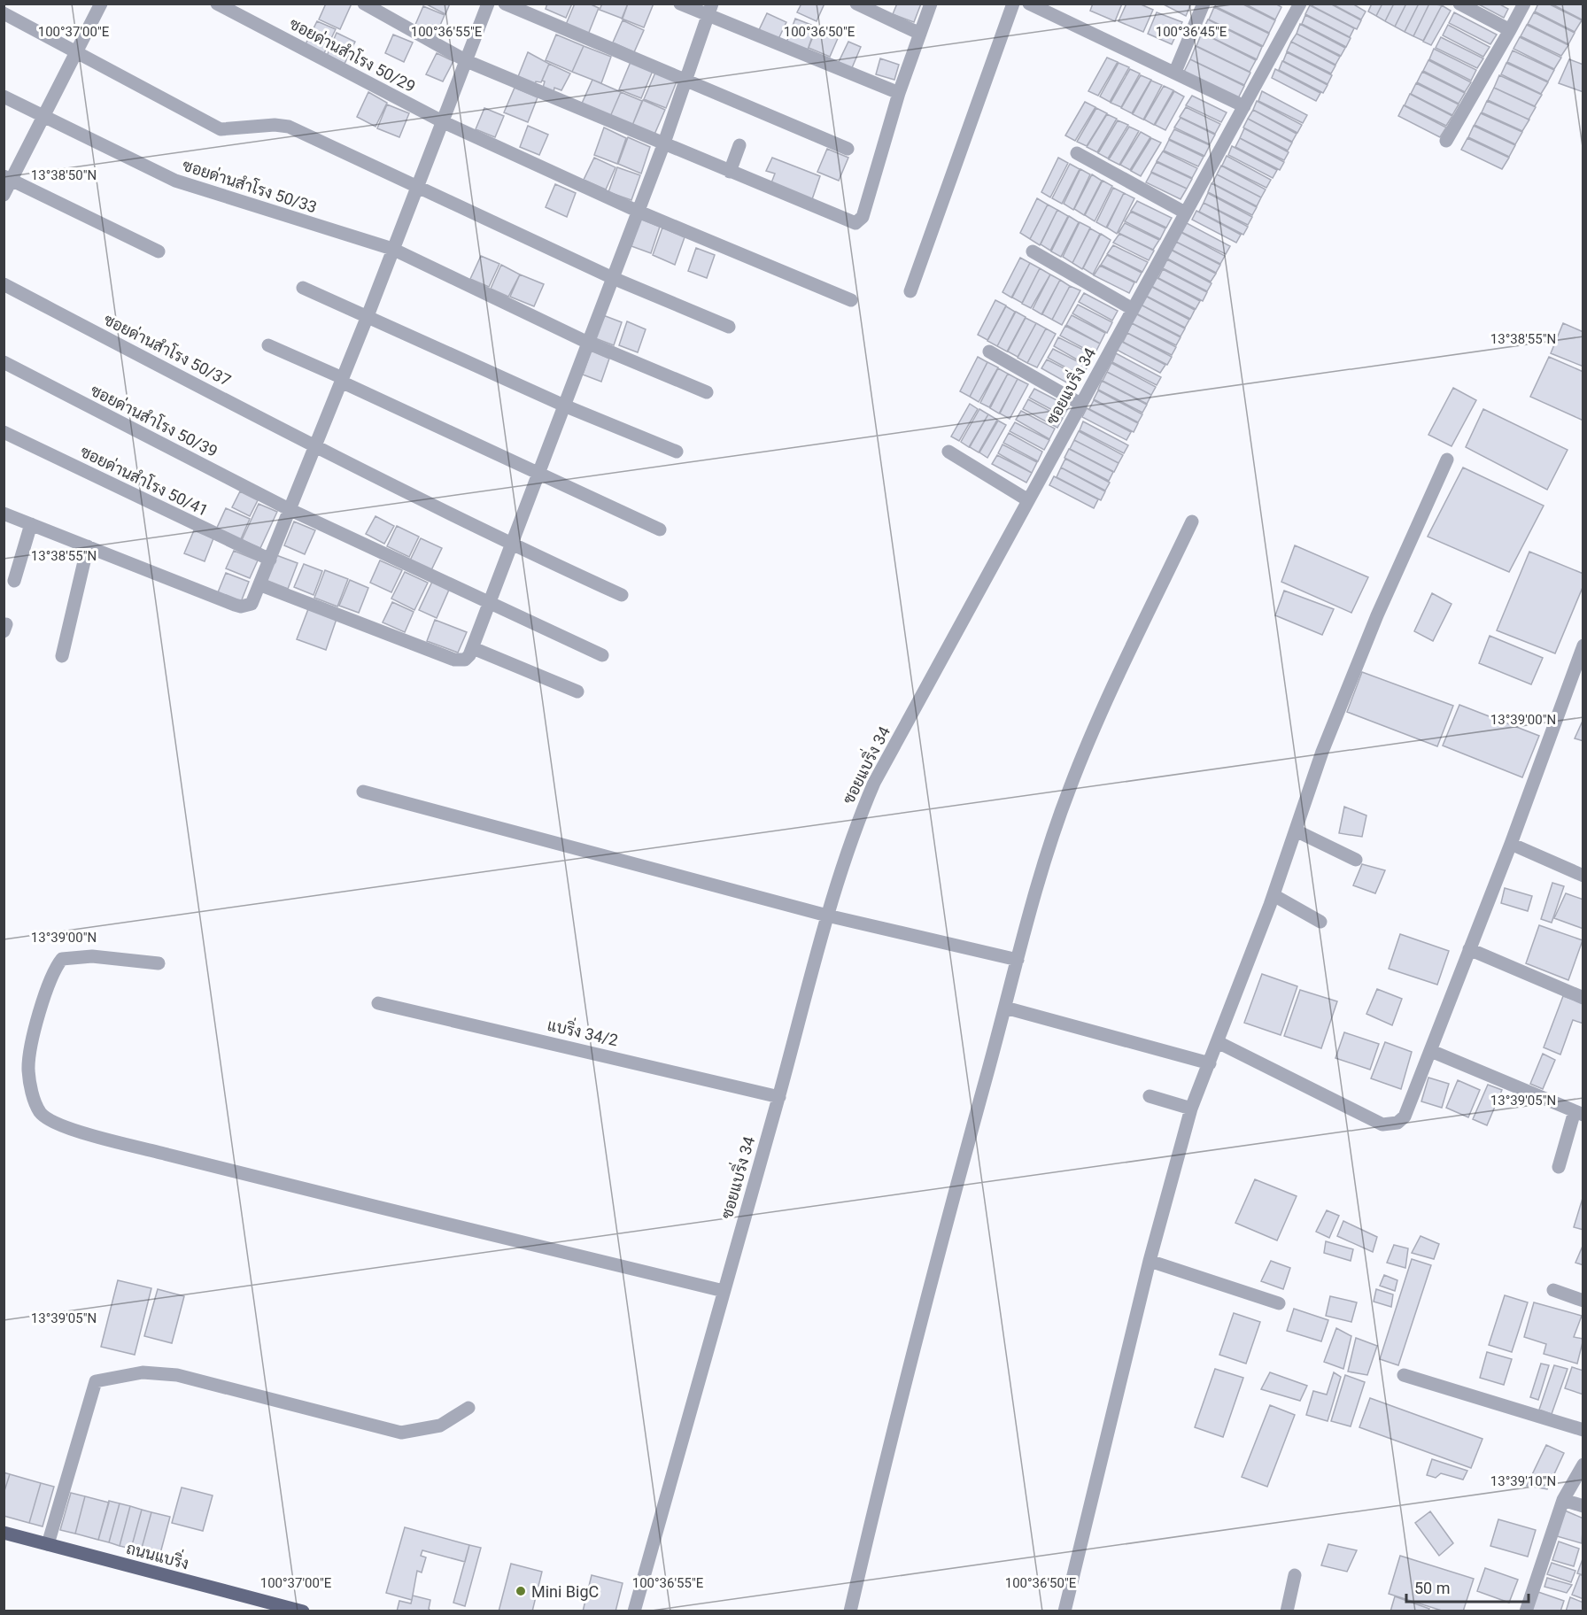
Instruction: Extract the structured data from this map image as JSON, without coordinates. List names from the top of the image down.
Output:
{
  "streets": {
    "main road": ["ถนนแบริ่ง"],
    "street": [
      "ซอยด่านสำโรง 50/29",
      "ซอยด่านสำโรง 50/33",
      "ซอยด่านสำโรง 50/37",
      "ซอยแบริ่ง 34",
      "ซอยด่านสำโรง 50/39",
      "ซอยด่านสำโรง 50/41",
      "แบริ่ง 34/2"
    ]
  },
  "crossings": [
    ["ซอยแบริ่ง 34", "แบริ่ง 34/2"]
  ],
  "places": ["Mini BigC"],
  "scale_bar": "50 m",
  "coordinates": [
    "100°37'00\"E",
    "100°36'55\"E",
    "100°36'50\"E",
    "100°36'45\"E",
    "13°38'50\"N",
    "13°38'55\"N",
    "13°39'00\"N",
    "13°39'05\"N",
    "13°39'10\"N"
  ]
}
